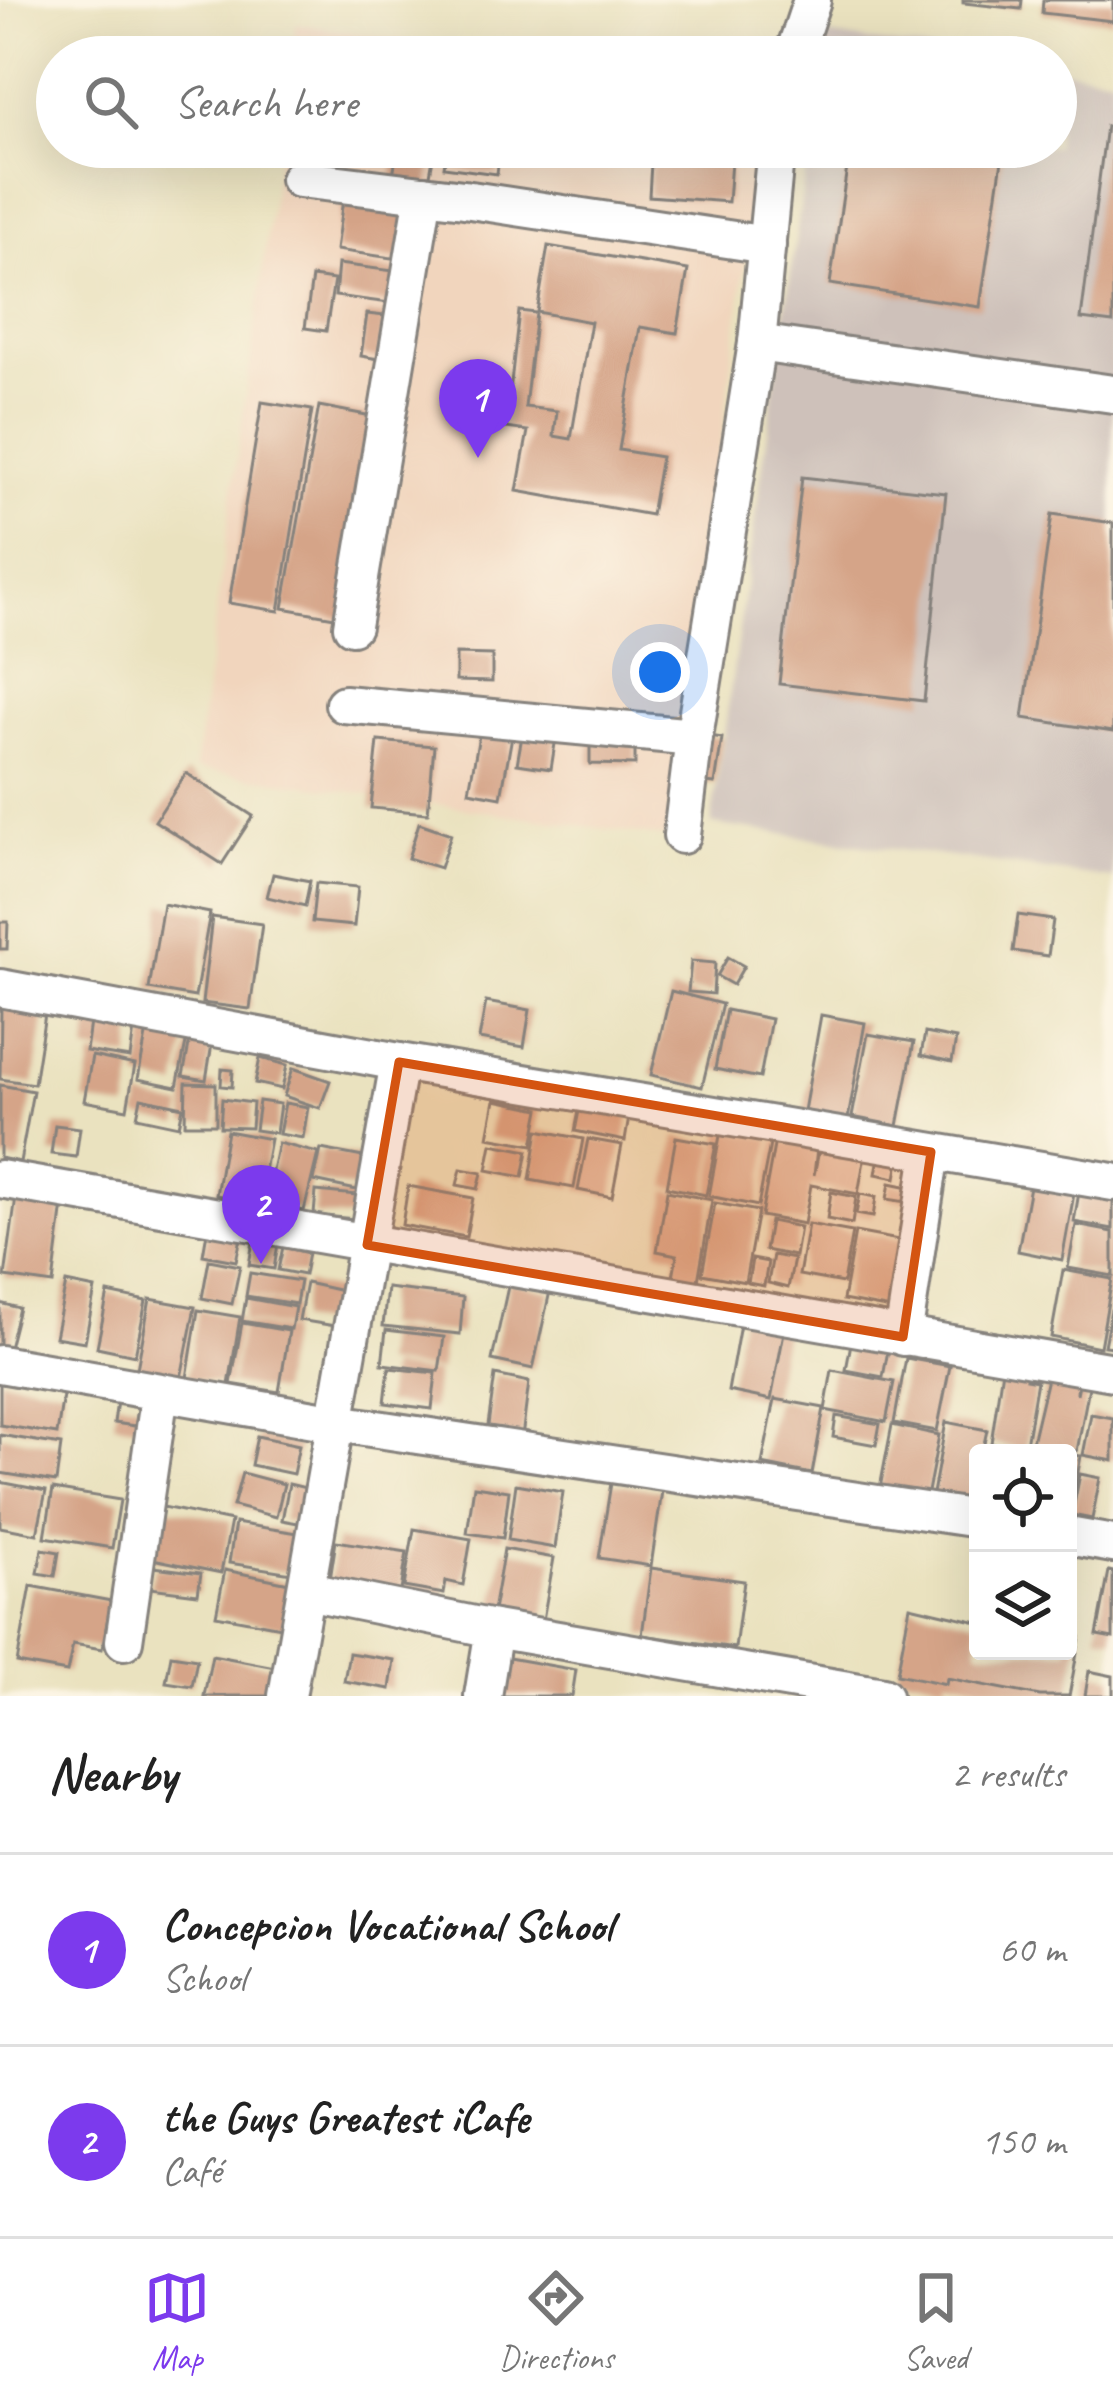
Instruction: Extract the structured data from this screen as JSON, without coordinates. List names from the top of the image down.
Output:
{
  "page": {
    "search": "Search here",
    "pins": ["1", "2"],
    "heading": ["Nearby", "2 results"],
    "list": [
      {
        "mark": "1",
        "name": "Concepcion Vocational School",
        "note": "School",
        "value": "60 m"
      },
      {
        "mark": "2",
        "name": "the Guys Greatest iCafe",
        "note": "Café",
        "value": "150 m"
      }
    ],
    "nav": ["Map", "Directions", "Saved"]
  }
}
